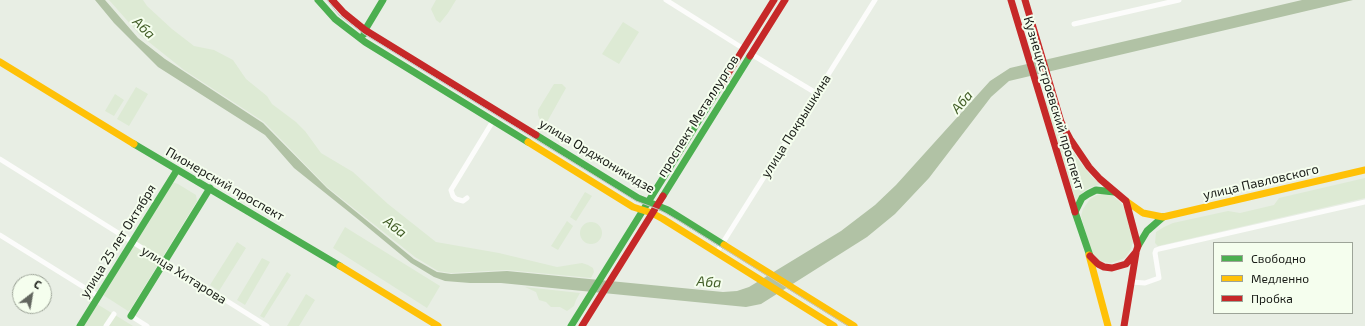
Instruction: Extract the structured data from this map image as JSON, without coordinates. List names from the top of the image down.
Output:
{
  "streets": {
    "main road": [
      "Кузнецкстроевский проспект",
      "проспект Металлургов",
      "улица Орджоникидзе",
      "улица Павловского",
      "Пионерский проспект",
      "улица 25 лет Октября"
    ],
    "street": ["улица Покрышкина", "улица Хитарова"]
  },
  "crossings": [
    ["Кузнецкстроевский проспект", "улица Павловского"],
    ["проспект Металлургов", "улица Орджоникидзе"],
    ["улица Покрышкина", "улица Орджоникидзе"],
    ["Пионерский проспект", "улица 25 лет Октября"],
    ["улица 25 лет Октября", "улица Хитарова"]
  ],
  "water": ["Аба"],
  "legend": ["Свободно", "Медленно", "Пробка"],
  "north": "top right"
}
